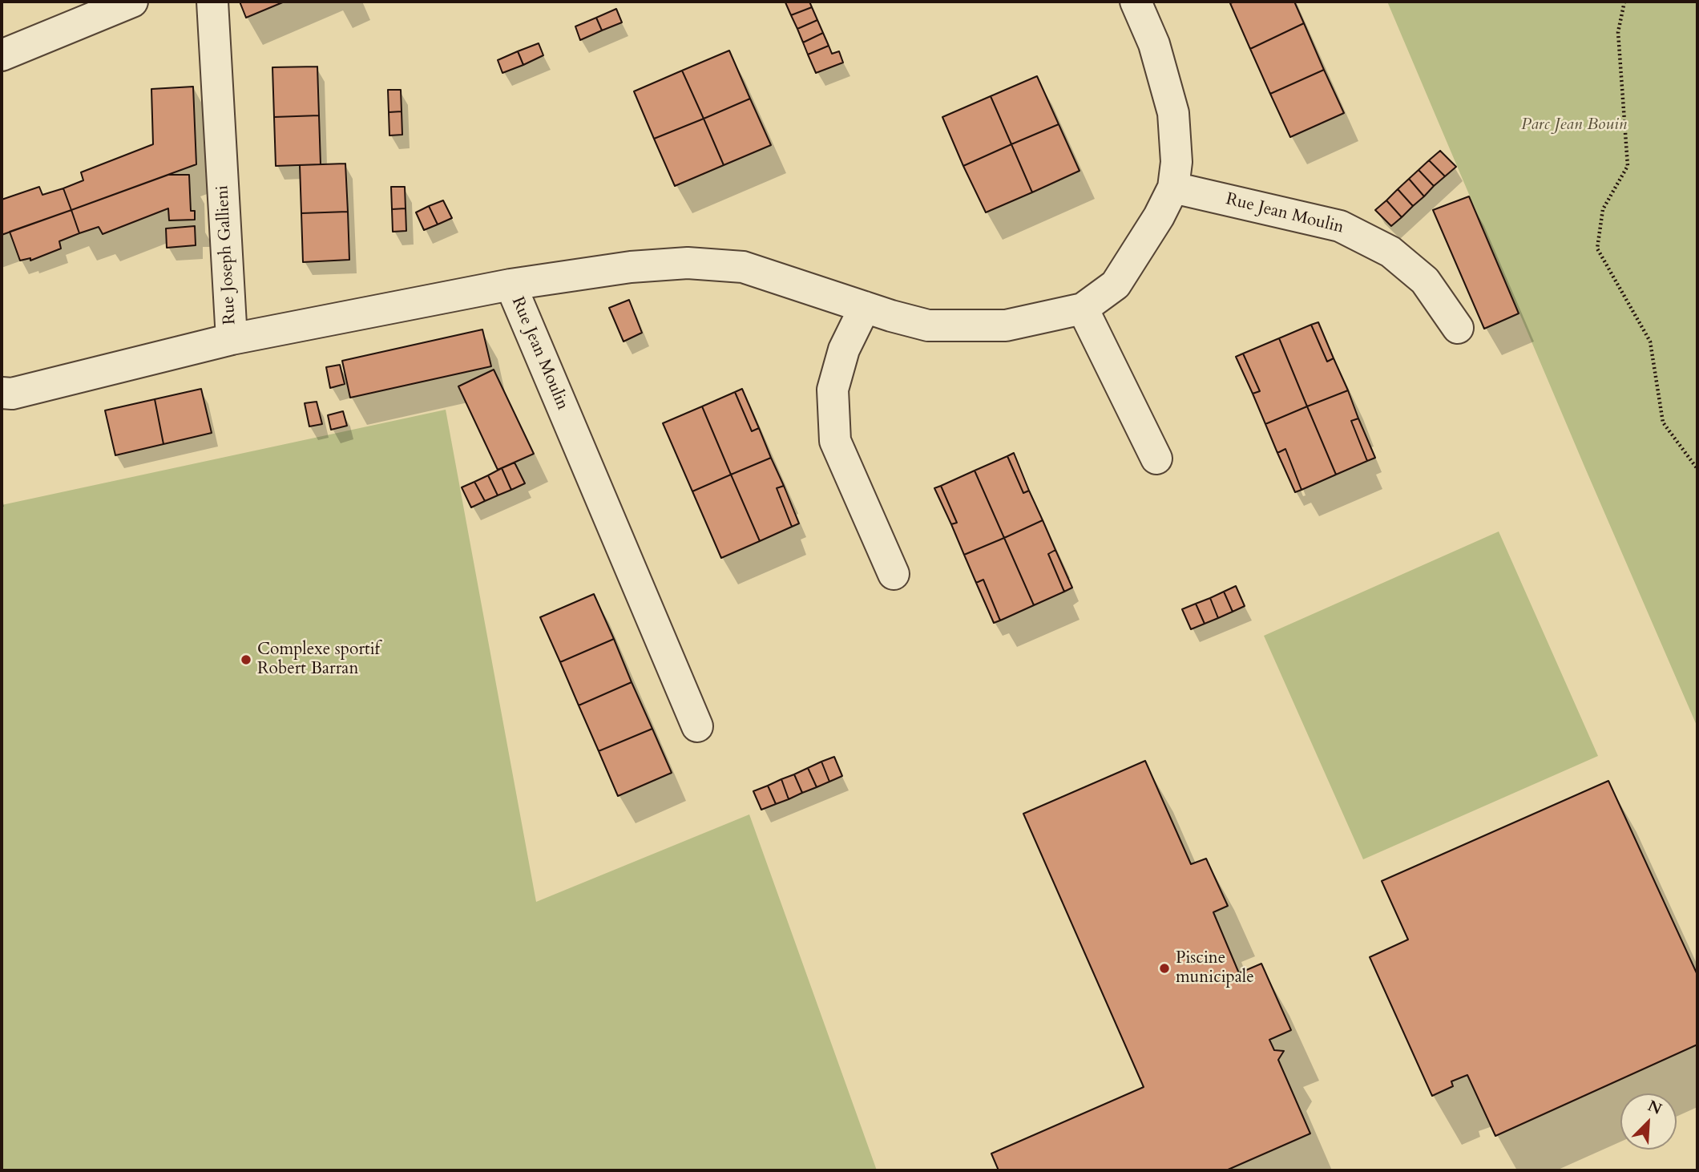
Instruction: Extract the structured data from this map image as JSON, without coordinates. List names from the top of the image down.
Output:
{
  "streets": {
    "street": ["Rue Jean Moulin", "Rue Joseph Gallieni"]
  },
  "parks": ["Parc Jean Bouin"],
  "places": ["Complexe sportif Robert Barran", "Piscine municipale"],
  "north": "top right"
}
